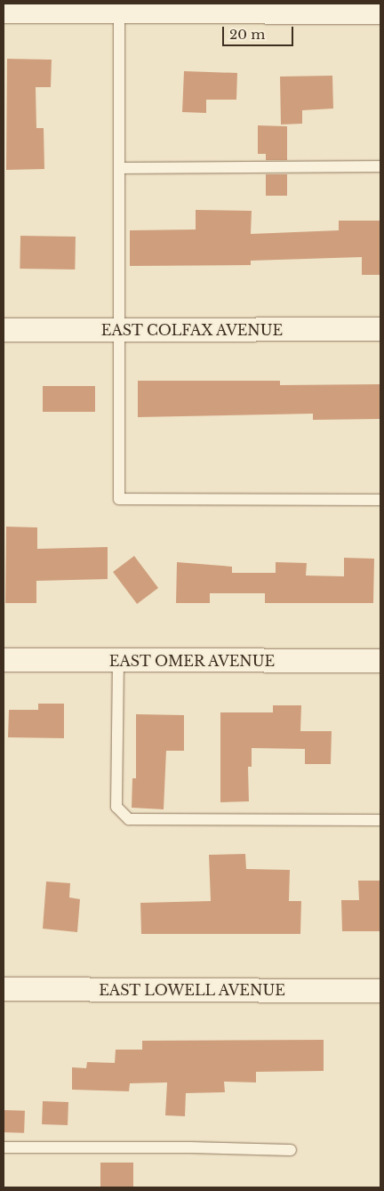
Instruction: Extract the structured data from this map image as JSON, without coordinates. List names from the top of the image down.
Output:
{
  "streets": {
    "street": ["EAST COLFAX AVENUE", "EAST OMER AVENUE", "EAST LOWELL AVENUE"]
  },
  "scale_bar": "20 m"
}
